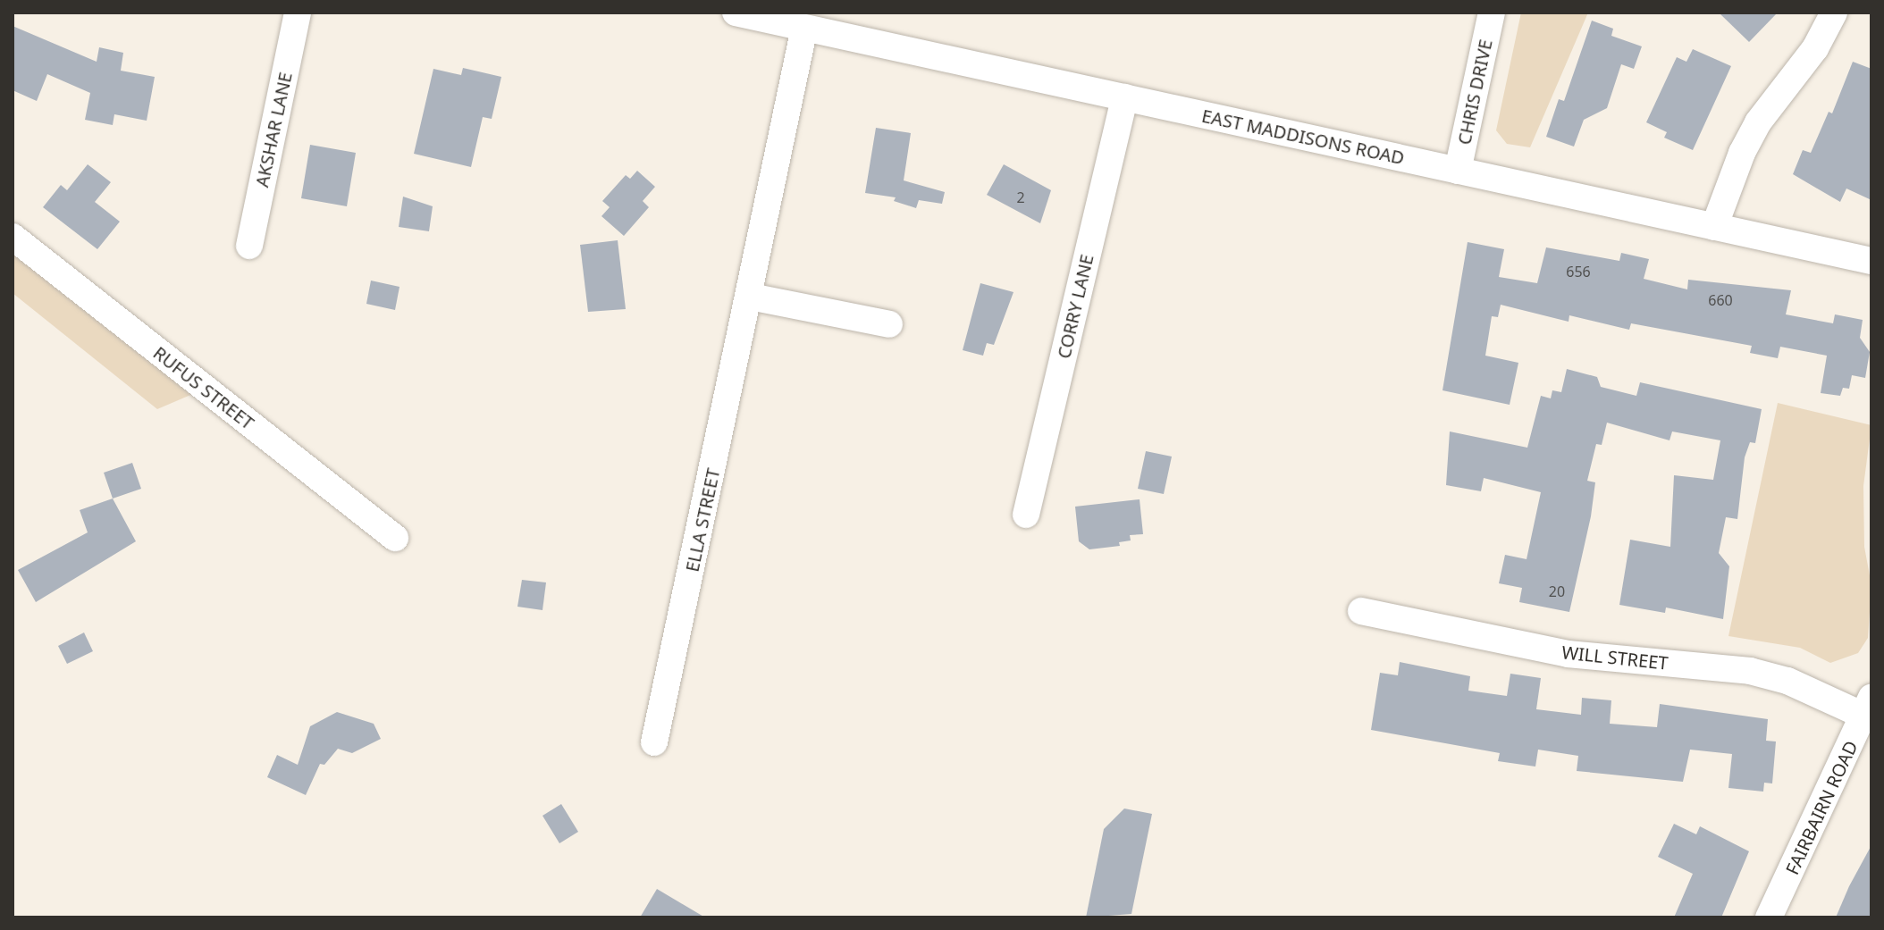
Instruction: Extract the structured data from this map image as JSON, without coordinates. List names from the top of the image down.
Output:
{
  "streets": {
    "street": [
      "CHRIS DRIVE",
      "AKSHAR LANE",
      "EAST MADDISONS ROAD",
      "CORRY LANE",
      "RUFUS STREET",
      "ELLA STREET",
      "WILL STREET",
      "FAIRBAIRN ROAD"
    ]
  },
  "crossings": [
    ["CHRIS DRIVE", "EAST MADDISONS ROAD"],
    ["EAST MADDISONS ROAD", "CORRY LANE"],
    ["EAST MADDISONS ROAD", "ELLA STREET"],
    ["WILL STREET", "FAIRBAIRN ROAD"]
  ],
  "house_numbers": [
    "2",
    "656",
    "660",
    "20"
  ]
}
